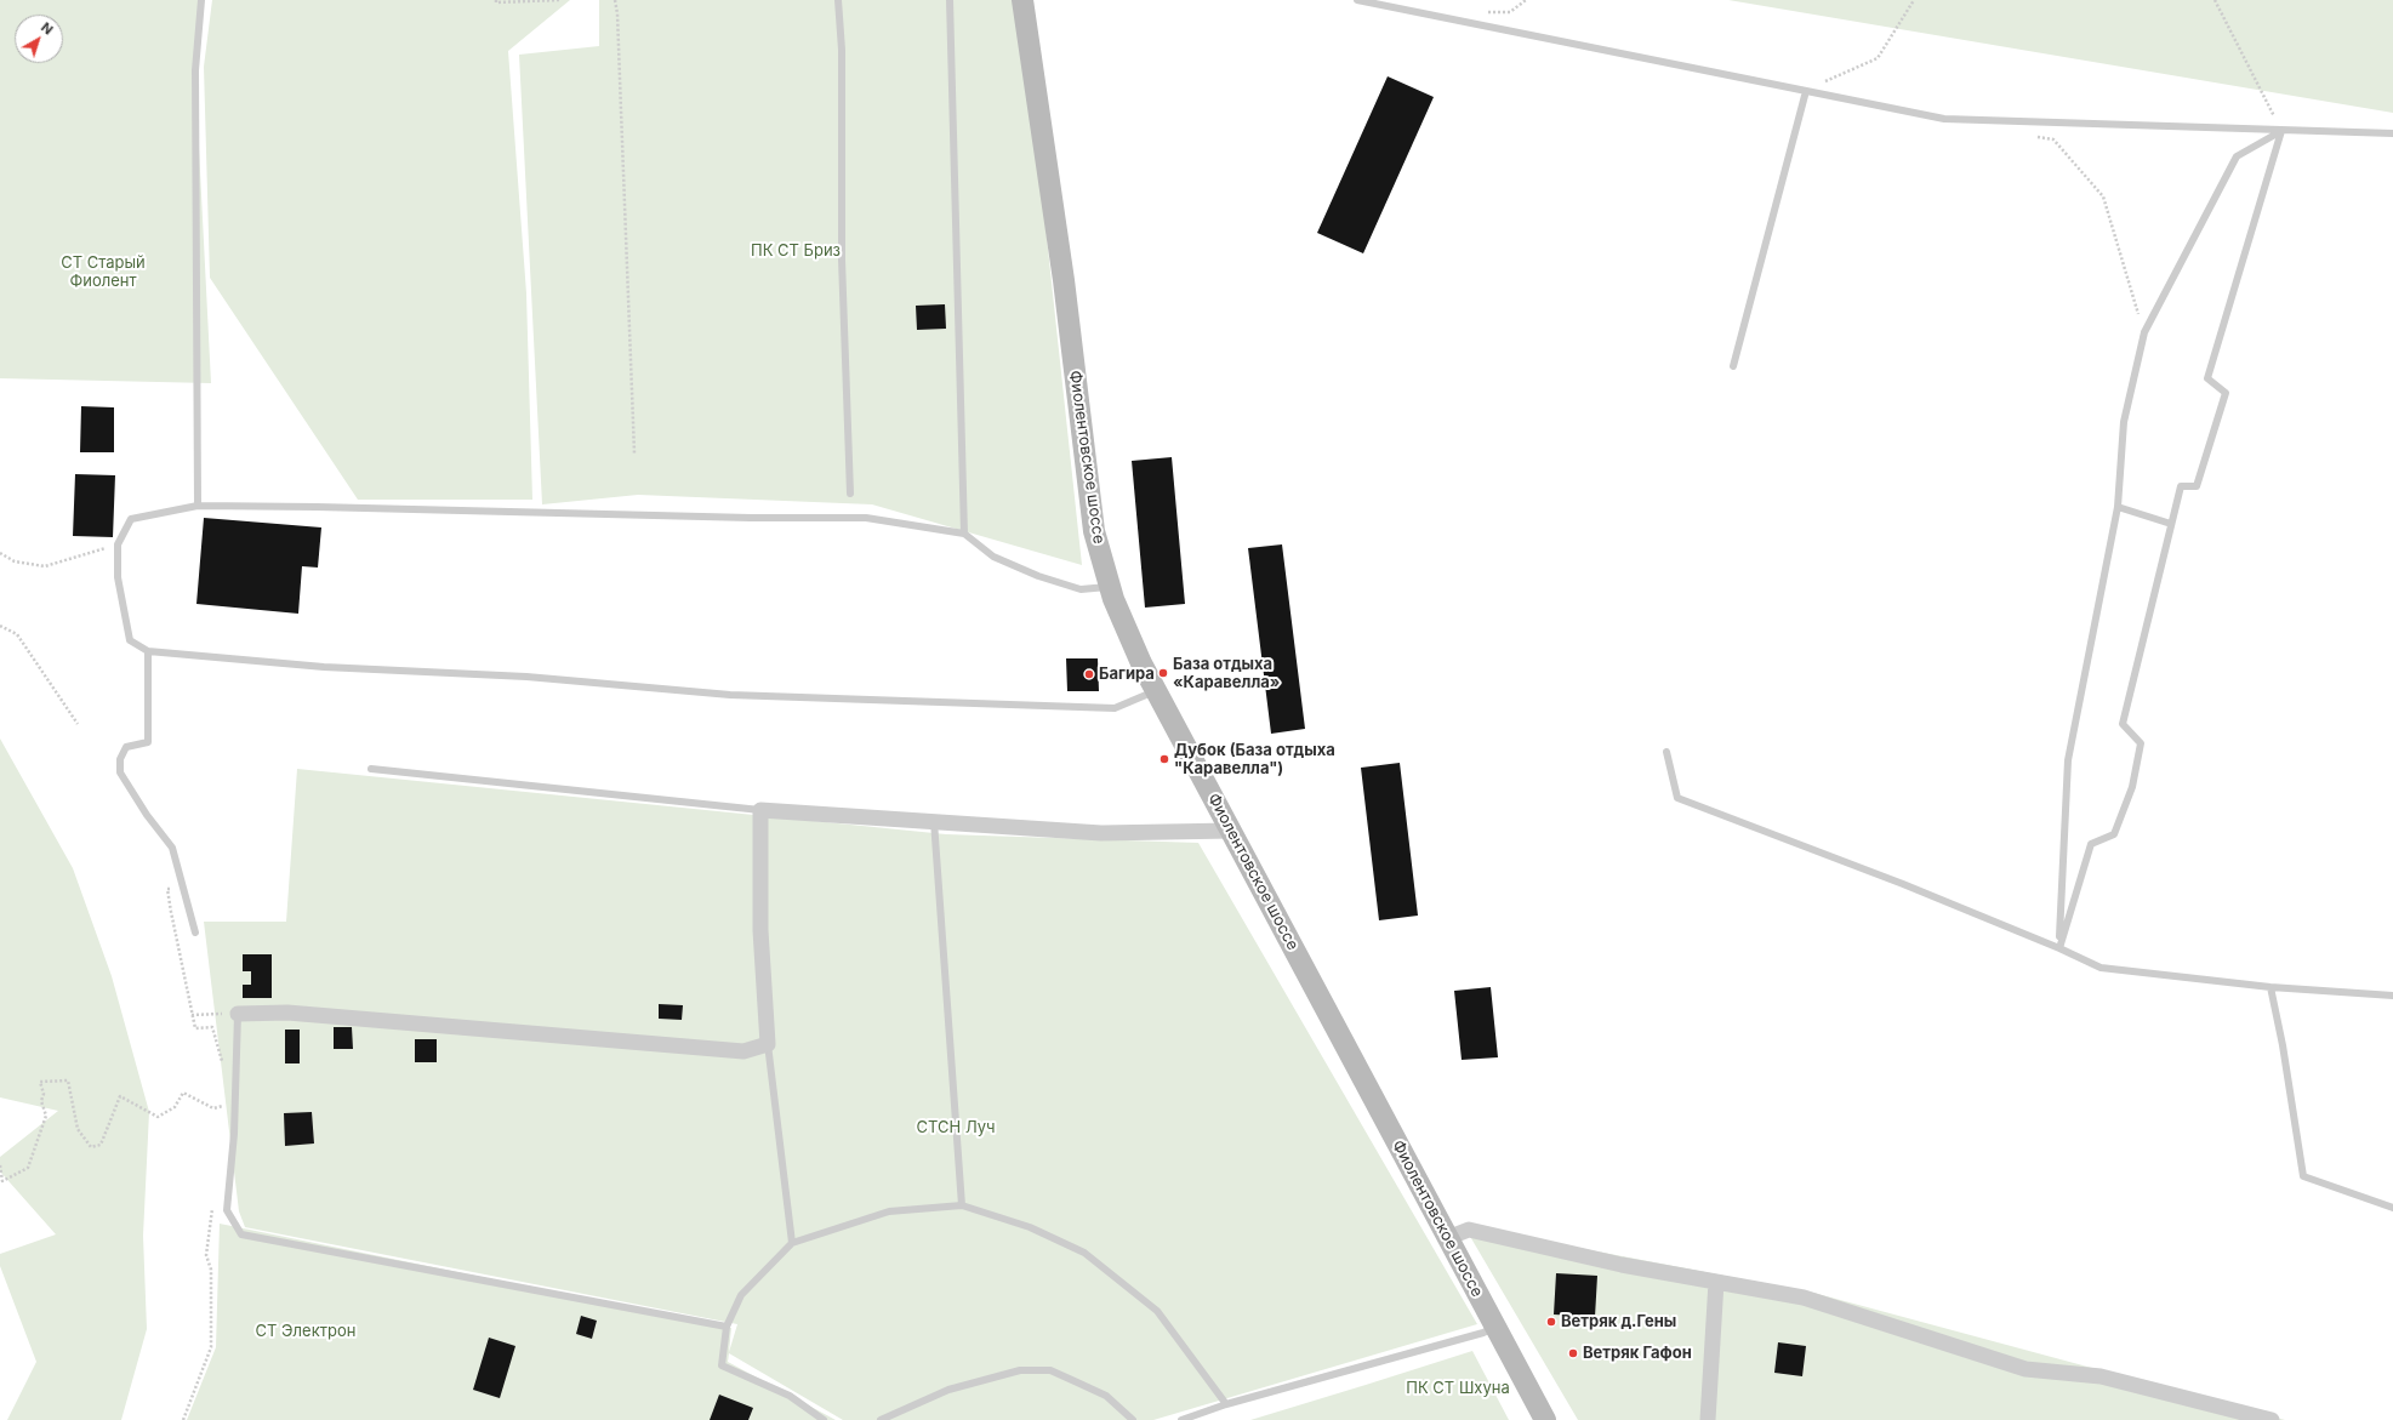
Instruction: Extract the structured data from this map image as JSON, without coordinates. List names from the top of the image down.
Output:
{
  "streets": {
    "main road": ["Фиолентовское шоссе"]
  },
  "parks": [
    "ПК СТ Бриз",
    "СТ Старый Фиолент",
    "СТСН Луч",
    "СТ Электрон",
    "ПК СТ Шхуна"
  ],
  "places": [
    "База отдыха «Каравелла»",
    "Багира",
    "Дубок (База отдыха \"Каравелла\")",
    "Ветряк д.Гены",
    "Ветряк Гафон"
  ],
  "north": "top right"
}
